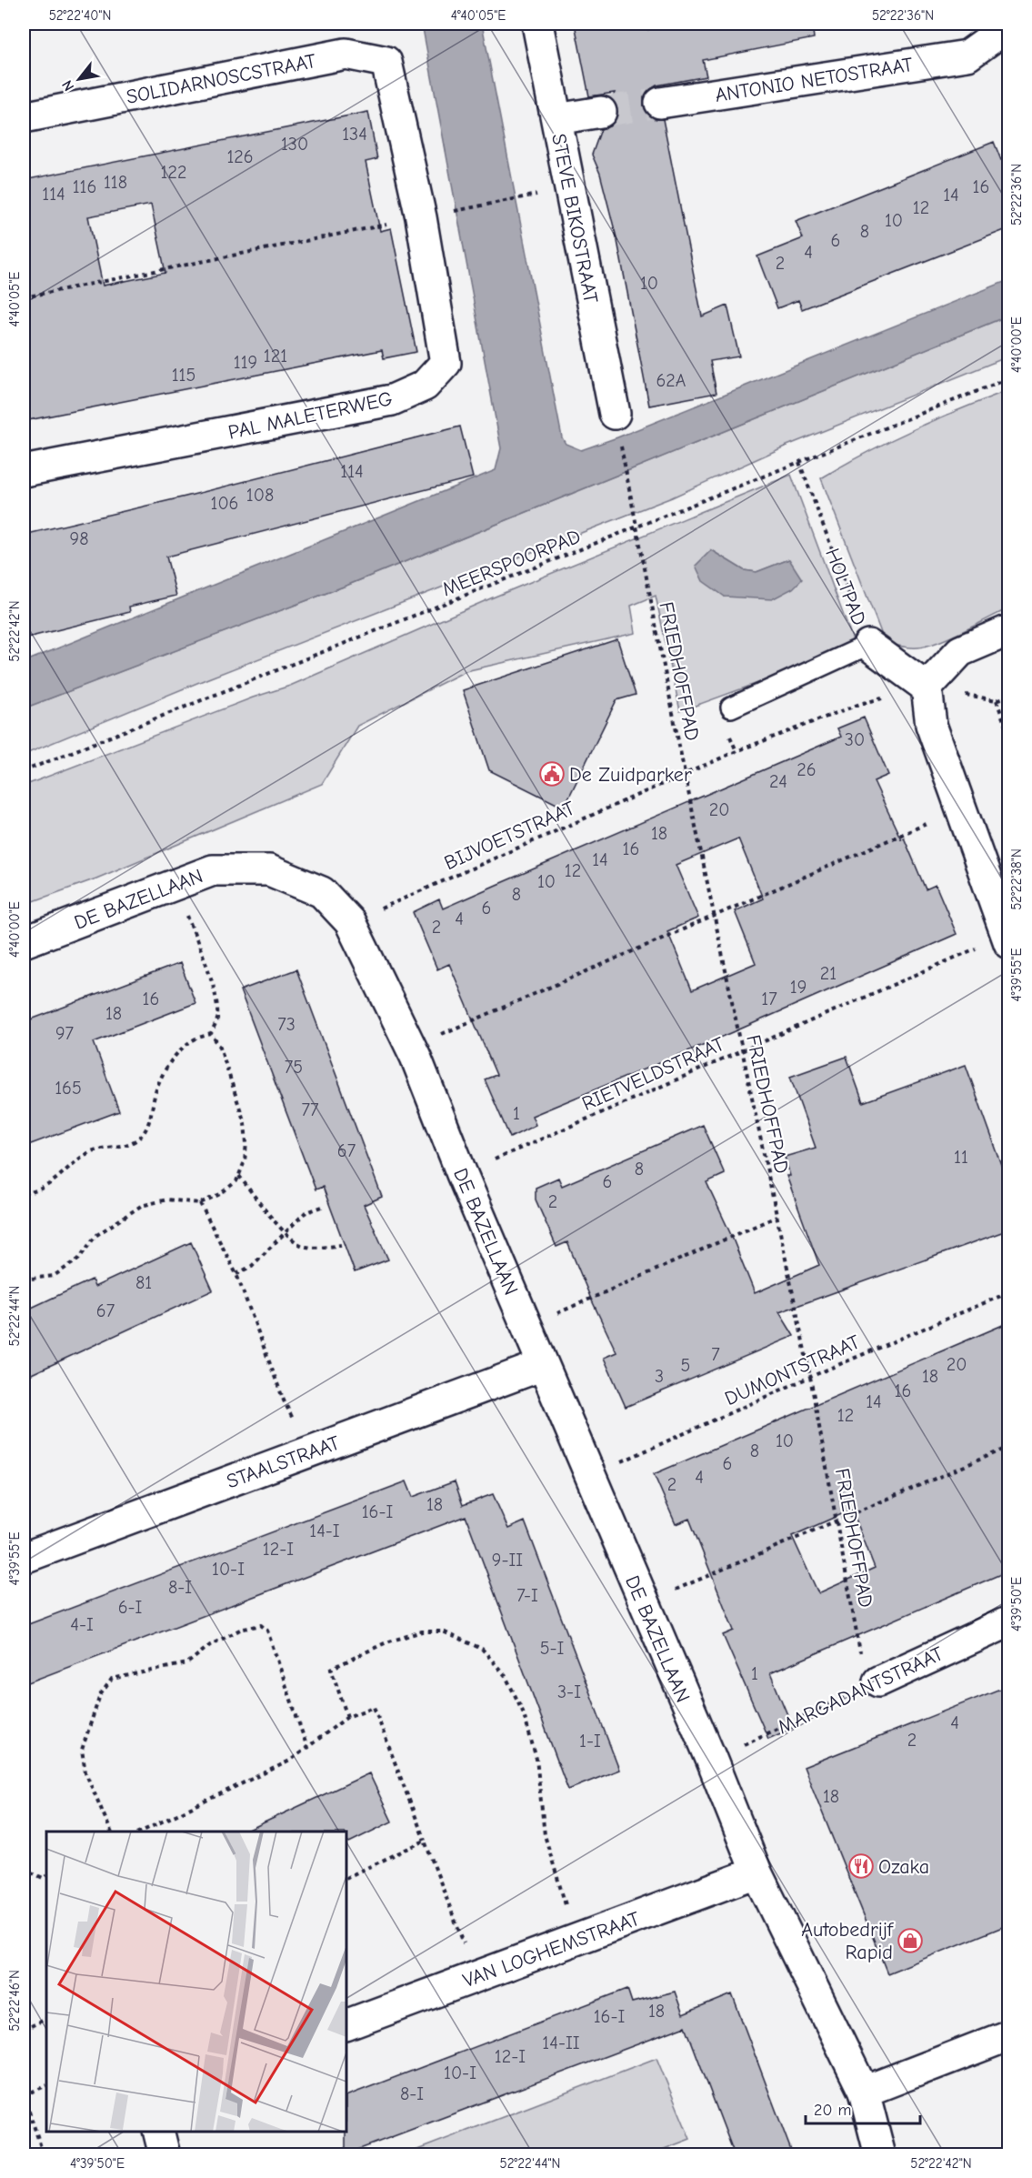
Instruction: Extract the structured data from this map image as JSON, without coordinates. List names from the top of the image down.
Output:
{
  "streets": {
    "street": [
      "SOLIDARNOSCSTRAAT",
      "ANTONIO NETOSTRAAT",
      "STEVE BIKOSTRAAT",
      "PAL MALETERWEG",
      "HOLTPAD",
      "DE BAZELLAAN",
      "STAALSTRAAT",
      "MARGADANTSTRAAT",
      "VAN LOGHEMSTRAAT"
    ],
    "path": [
      "MEERSPOORPAD",
      "FRIEDHOFFPAD",
      "BIJVOETSTRAAT",
      "RIETVELDSTRAAT",
      "DUMONTSTRAAT"
    ]
  },
  "crossings": [
    ["SOLIDARNOSCSTRAAT", "PAL MALETERWEG"],
    ["MEERSPOORPAD", "HOLTPAD"],
    ["MEERSPOORPAD", "FRIEDHOFFPAD"],
    ["HOLTPAD", "BIJVOETSTRAAT"],
    ["FRIEDHOFFPAD", "BIJVOETSTRAAT"],
    ["FRIEDHOFFPAD", "RIETVELDSTRAAT"],
    ["FRIEDHOFFPAD", "DUMONTSTRAAT"],
    ["FRIEDHOFFPAD", "MARGADANTSTRAAT"],
    ["BIJVOETSTRAAT", "DE BAZELLAAN"],
    ["DE BAZELLAAN", "RIETVELDSTRAAT"],
    ["DE BAZELLAAN", "DUMONTSTRAAT"],
    ["DE BAZELLAAN", "STAALSTRAAT"],
    ["DE BAZELLAAN", "MARGADANTSTRAAT"],
    ["DE BAZELLAAN", "VAN LOGHEMSTRAAT"]
  ],
  "places": {
    "public building": ["De Zuidparker"],
    "restaurant": ["Ozaka"],
    "shop": ["Autobedrijf Rapid"]
  },
  "house_numbers": [
    "134",
    "130",
    "126",
    "122",
    "118",
    "116",
    "16",
    "114",
    "14",
    "12",
    "10",
    "8",
    "6",
    "4",
    "2",
    "10",
    "121",
    "119",
    "115",
    "62A",
    "114",
    "108",
    "106",
    "98",
    "30",
    "26",
    "24",
    "20",
    "18",
    "16",
    "14",
    "12",
    "10",
    "8",
    "6",
    "4",
    "2",
    "21",
    "19",
    "16",
    "17",
    "18",
    "73",
    "97",
    "75",
    "165",
    "77",
    "1",
    "67",
    "11",
    "8",
    "6",
    "2",
    "81",
    "67",
    "7",
    "20",
    "5",
    "3",
    "18",
    "16",
    "14",
    "12",
    "10",
    "8",
    "6",
    "4",
    "2",
    "18",
    "16-I",
    "14-I",
    "12-I",
    "9-II",
    "10-I",
    "8-I",
    "7-I",
    "6-I",
    "4-I",
    "5-I",
    "1",
    "3-I",
    "4",
    "2",
    "1-I",
    "18",
    "18",
    "16-I",
    "14-II",
    "12-I",
    "10-I",
    "8-I"
  ],
  "scale_bar": "20 m",
  "north": "bottom left",
  "coordinates": [
    "52°22'40\"N",
    "4°40'05\"E",
    "52°22'36\"N",
    "4°40'00\"E",
    "52°22'42\"N",
    "52°22'38\"N",
    "4°39'55\"E",
    "52°22'44\"N",
    "4°39'50\"E",
    "52°22'46\"N"
  ]
}
